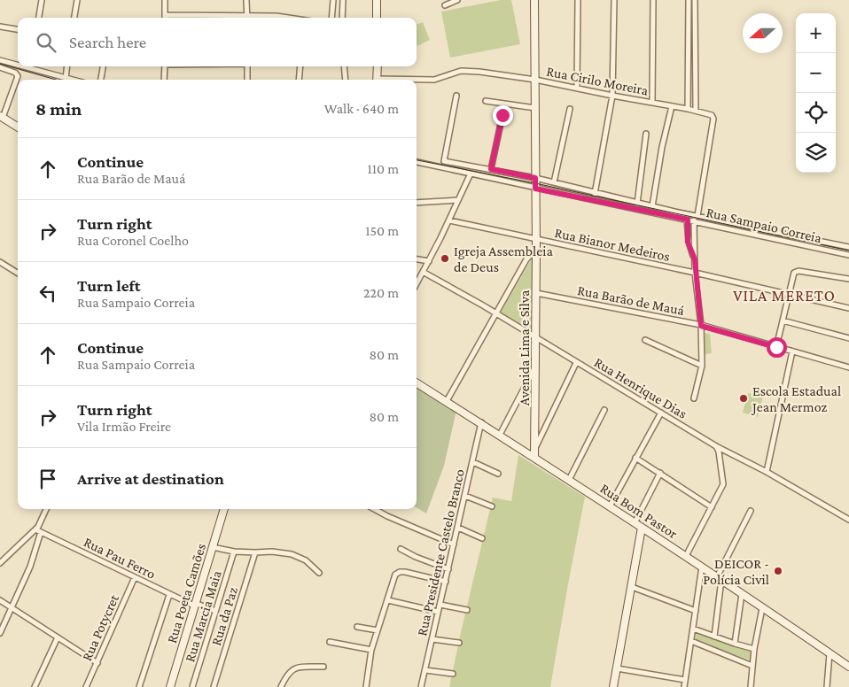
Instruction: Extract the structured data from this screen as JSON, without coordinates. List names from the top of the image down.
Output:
{
  "streets": {
    "main road": ["Avenida Lima e Silva", "Rua Bom Pastor", "Rua Poeta Camões"],
    "street": [
      "Rua Cirilo Moreira",
      "Rua Sampaio Correia",
      "Rua Bianor Medeiros",
      "Rua Barão de Mauá",
      "Rua Henrique Dias",
      "Rua Presidente Castelo Branco",
      "Rua Pau Ferro",
      "Rua Marcia Maia",
      "Rua da Paz",
      "Rua Potycret"
    ]
  },
  "crossings": [
    ["Rua Cirilo Moreira", "Rua Sampaio Correia"],
    ["Rua Cirilo Moreira", "Avenida Lima e Silva"],
    ["Rua Sampaio Correia", "Avenida Lima e Silva"],
    ["Rua Bianor Medeiros", "Avenida Lima e Silva"],
    ["Rua Barão de Mauá", "Avenida Lima e Silva"],
    ["Avenida Lima e Silva", "Rua Henrique Dias"],
    ["Avenida Lima e Silva", "Rua Bom Pastor"],
    ["Rua Bom Pastor", "Rua Presidente Castelo Branco"],
    ["Rua Pau Ferro", "Rua Poeta Camões"],
    ["Rua Pau Ferro", "Rua Marcia Maia"],
    ["Rua Pau Ferro", "Rua Potycret"]
  ],
  "districts": ["VILA MERETO"],
  "places": ["Igreja Assembleia de Deus", "Escola Estadual Jean Mermoz", "DEICOR - Polícia Civil"],
  "north": "left",
  "page": {
    "map_buttons": ["+", "−"],
    "search": "Search here",
    "heading": ["8 min", "Walk · 640 m"],
    "list": [
      ["Continue", "Rua Barão de Mauá", "110 m"],
      ["Turn right", "Rua Coronel Coelho", "150 m"],
      ["Turn left", "Rua Sampaio Correia", "220 m"],
      ["Continue", "Rua Sampaio Correia", "80 m"],
      ["Turn right", "Vila Irmão Freire", "80 m"],
      "Arrive at destination"
    ]
  }
}
